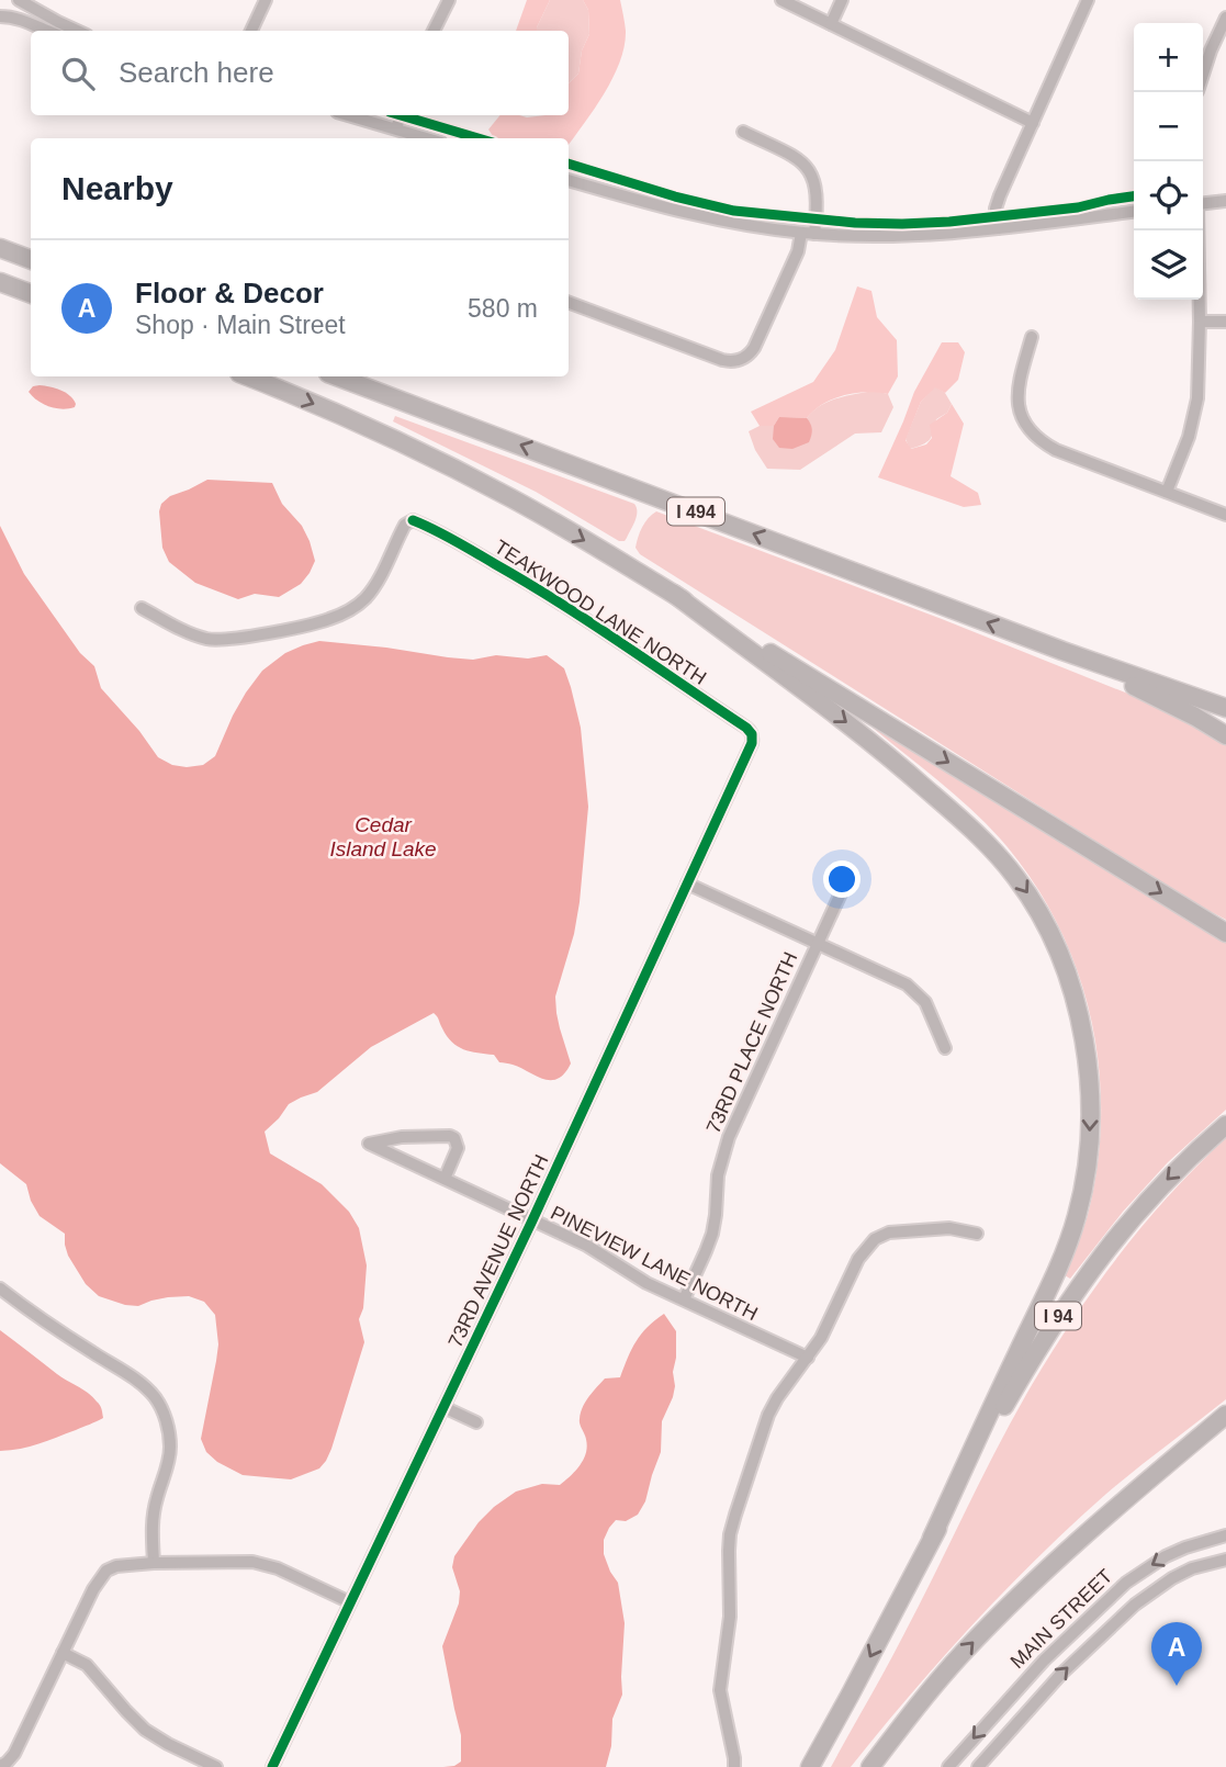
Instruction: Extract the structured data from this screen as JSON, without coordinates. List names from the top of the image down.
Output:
{
  "streets": {
    "highway": ["I 494", "I 94"],
    "street": [
      "TEAKWOOD LANE NORTH",
      "73RD PLACE NORTH",
      "73RD AVENUE NORTH",
      "PINEVIEW LANE NORTH",
      "MAIN STREET"
    ]
  },
  "crossings": [
    ["TEAKWOOD LANE NORTH", "73RD AVENUE NORTH"],
    ["73RD PLACE NORTH", "PINEVIEW LANE NORTH"],
    ["73RD AVENUE NORTH", "PINEVIEW LANE NORTH"]
  ],
  "water": ["Cedar Island Lake"],
  "page": {
    "map_buttons": ["+", "−"],
    "search": "Search here",
    "heading": "Nearby",
    "list": [
      {
        "mark": "A",
        "name": "Floor & Decor",
        "note": "Shop · Main Street",
        "value": "580 m"
      }
    ],
    "pins": "A"
  }
}
